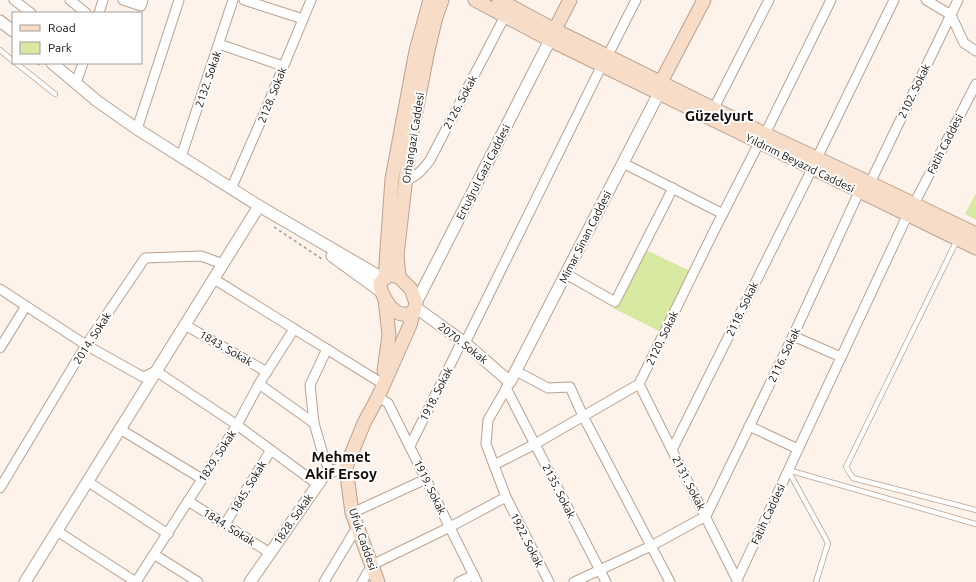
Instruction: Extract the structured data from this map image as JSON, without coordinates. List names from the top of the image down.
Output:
{
  "streets": {
    "main road": [
      "Orhangazi Caddesi",
      "Yıldırım Beyazıd Caddesi",
      "Ertuğrul Gazi Caddesi",
      "Mimar Sinan Caddesi",
      "Ufuk Caddesi"
    ],
    "street": [
      "2132. Sokak",
      "2102. Sokak",
      "2128. Sokak",
      "2126. Sokak",
      "Fatih Caddesi",
      "2118. Sokak",
      "2014. Sokak",
      "2120. Sokak",
      "2070. Sokak",
      "1843. Sokak",
      "2116. Sokak",
      "1918. Sokak",
      "1829. Sokak",
      "2131. Sokak",
      "1845. Sokak",
      "1919. Sokak",
      "2135. Sokak",
      "1828. Sokak",
      "1844. Sokak",
      "1922. Sokak"
    ]
  },
  "crossings": [
    ["2102. Sokak", "Yıldırım Beyazıd Caddesi"],
    ["2126. Sokak", "Orhangazi Caddesi"],
    ["2126. Sokak", "Yıldırım Beyazıd Caddesi"],
    ["Fatih Caddesi", "Yıldırım Beyazıd Caddesi"],
    ["Fatih Caddesi", "2131. Sokak"],
    ["Yıldırım Beyazıd Caddesi", "Ertuğrul Gazi Caddesi"],
    ["Yıldırım Beyazıd Caddesi", "Mimar Sinan Caddesi"],
    ["Yıldırım Beyazıd Caddesi", "2118. Sokak"],
    ["Yıldırım Beyazıd Caddesi", "2120. Sokak"],
    ["Yıldırım Beyazıd Caddesi", "2116. Sokak"],
    ["Yıldırım Beyazıd Caddesi", "1918. Sokak"],
    ["Ertuğrul Gazi Caddesi", "2070. Sokak"],
    ["Mimar Sinan Caddesi", "2070. Sokak"],
    ["Mimar Sinan Caddesi", "2135. Sokak"],
    ["Mimar Sinan Caddesi", "1922. Sokak"],
    ["2118. Sokak", "2131. Sokak"],
    ["2120. Sokak", "2131. Sokak"],
    ["2070. Sokak", "1918. Sokak"],
    ["2070. Sokak", "2135. Sokak"],
    ["2070. Sokak", "1922. Sokak"],
    ["1843. Sokak", "1829. Sokak"],
    ["2116. Sokak", "2131. Sokak"],
    ["1918. Sokak", "1919. Sokak"],
    ["1829. Sokak", "1844. Sokak"],
    ["1845. Sokak", "1844. Sokak"],
    ["2135. Sokak", "1922. Sokak"],
    ["1828. Sokak", "1844. Sokak"],
    ["1828. Sokak", "Ufuk Caddesi"]
  ],
  "districts": ["Güzelyurt", "Mehmet Akif Ersoy"],
  "legend": ["Road", "Park"]
}
